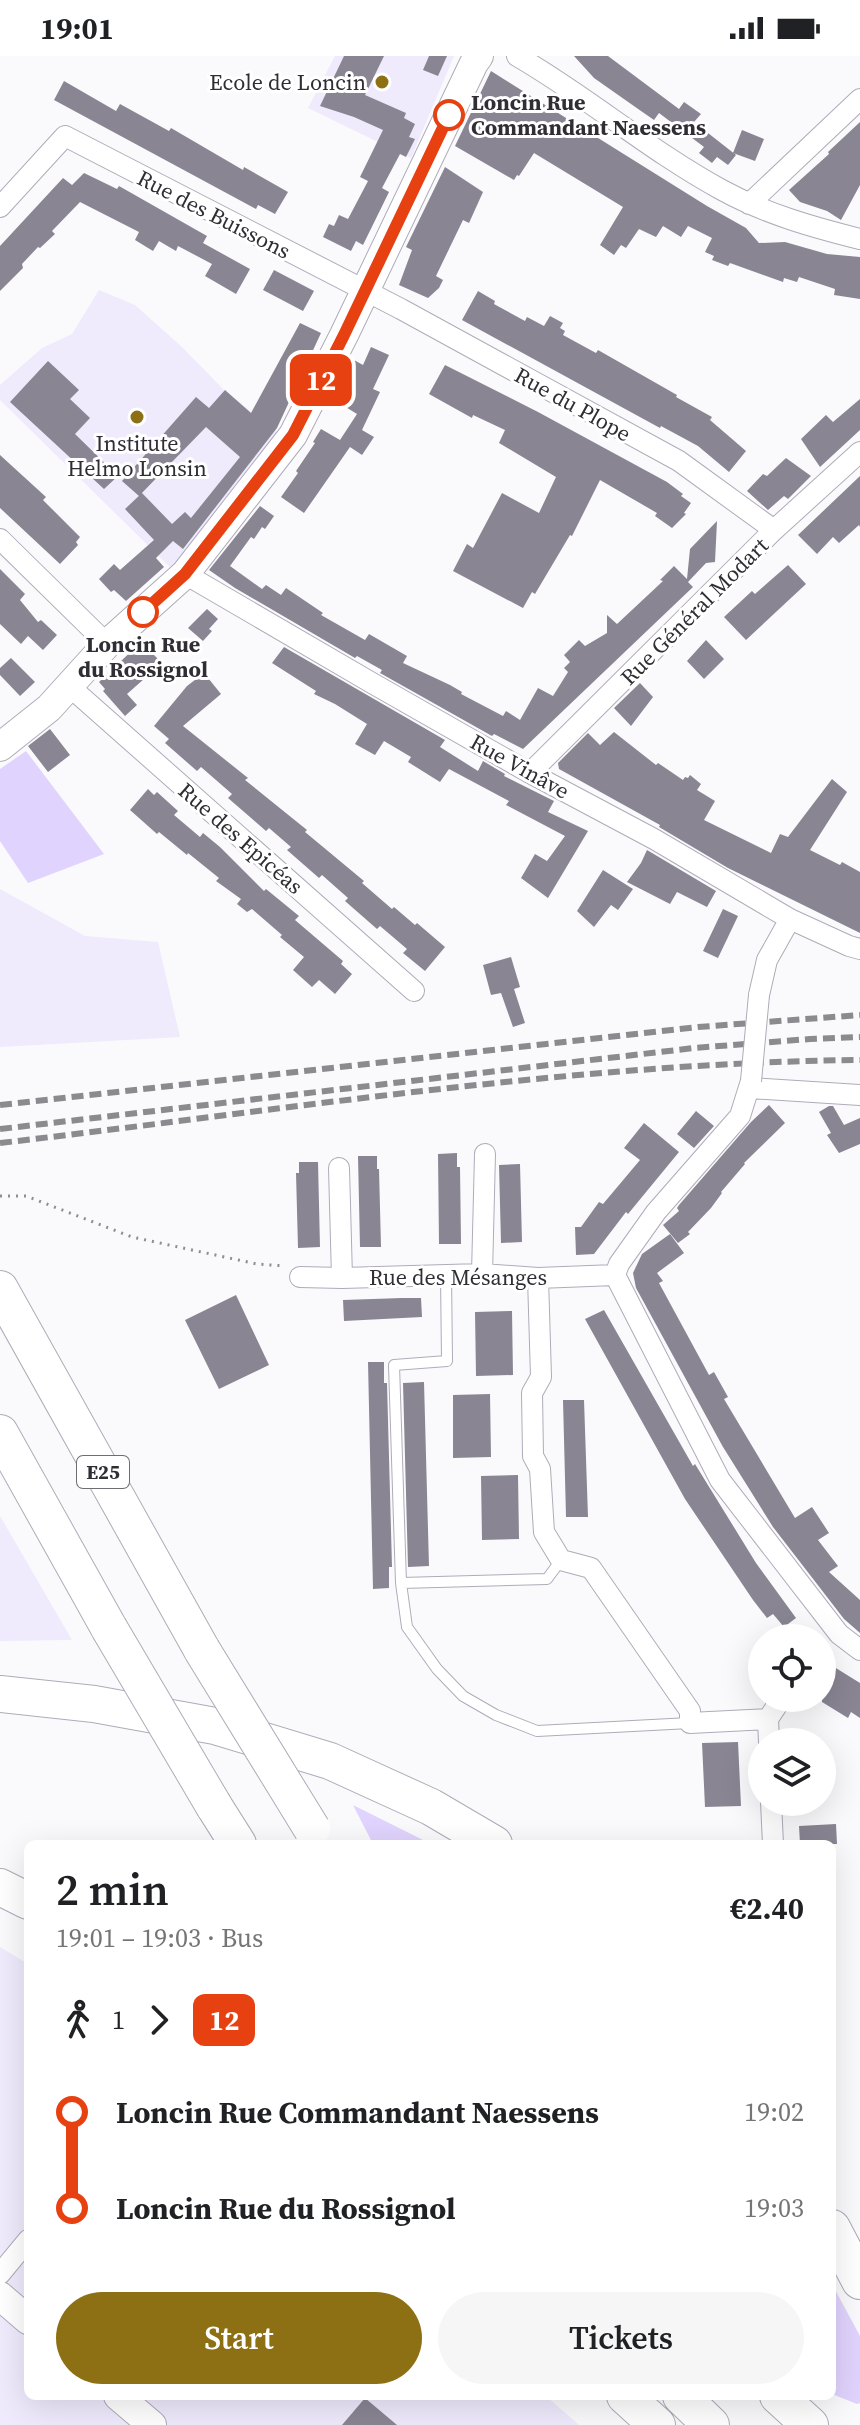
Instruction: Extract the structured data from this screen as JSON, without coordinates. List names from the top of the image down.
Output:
{
  "streets": {
    "highway": ["E25"],
    "street": [
      "Rue des Buissons",
      "Rue du Plope",
      "Rue Général Modart",
      "Rue Vinâve",
      "Rue des Epicéas",
      "Rue des Mésanges"
    ]
  },
  "crossings": [
    ["Rue des Buissons", "Rue du Plope"],
    ["Rue du Plope", "Rue Général Modart"],
    ["Rue Général Modart", "Rue Vinâve"]
  ],
  "places": [
    "Ecole de Loncin",
    "Loncin Rue Commandant Naessens",
    "Institute Helmo Lonsin",
    "Loncin Rue du Rossignol"
  ],
  "lines": ["bus line 12"],
  "page": {
    "status": "19:01",
    "on_map": "12",
    "heading": ["2 min", "19:01 – 19:03 · Bus", "€2.40"],
    "legs": ["1", "12"],
    "list": [
      {
        "name": "Loncin Rue Commandant Naessens",
        "value": "19:02"
      },
      {
        "name": "Loncin Rue du Rossignol",
        "value": "19:03"
      }
    ],
    "buttons": ["Start", "Tickets"]
  }
}
